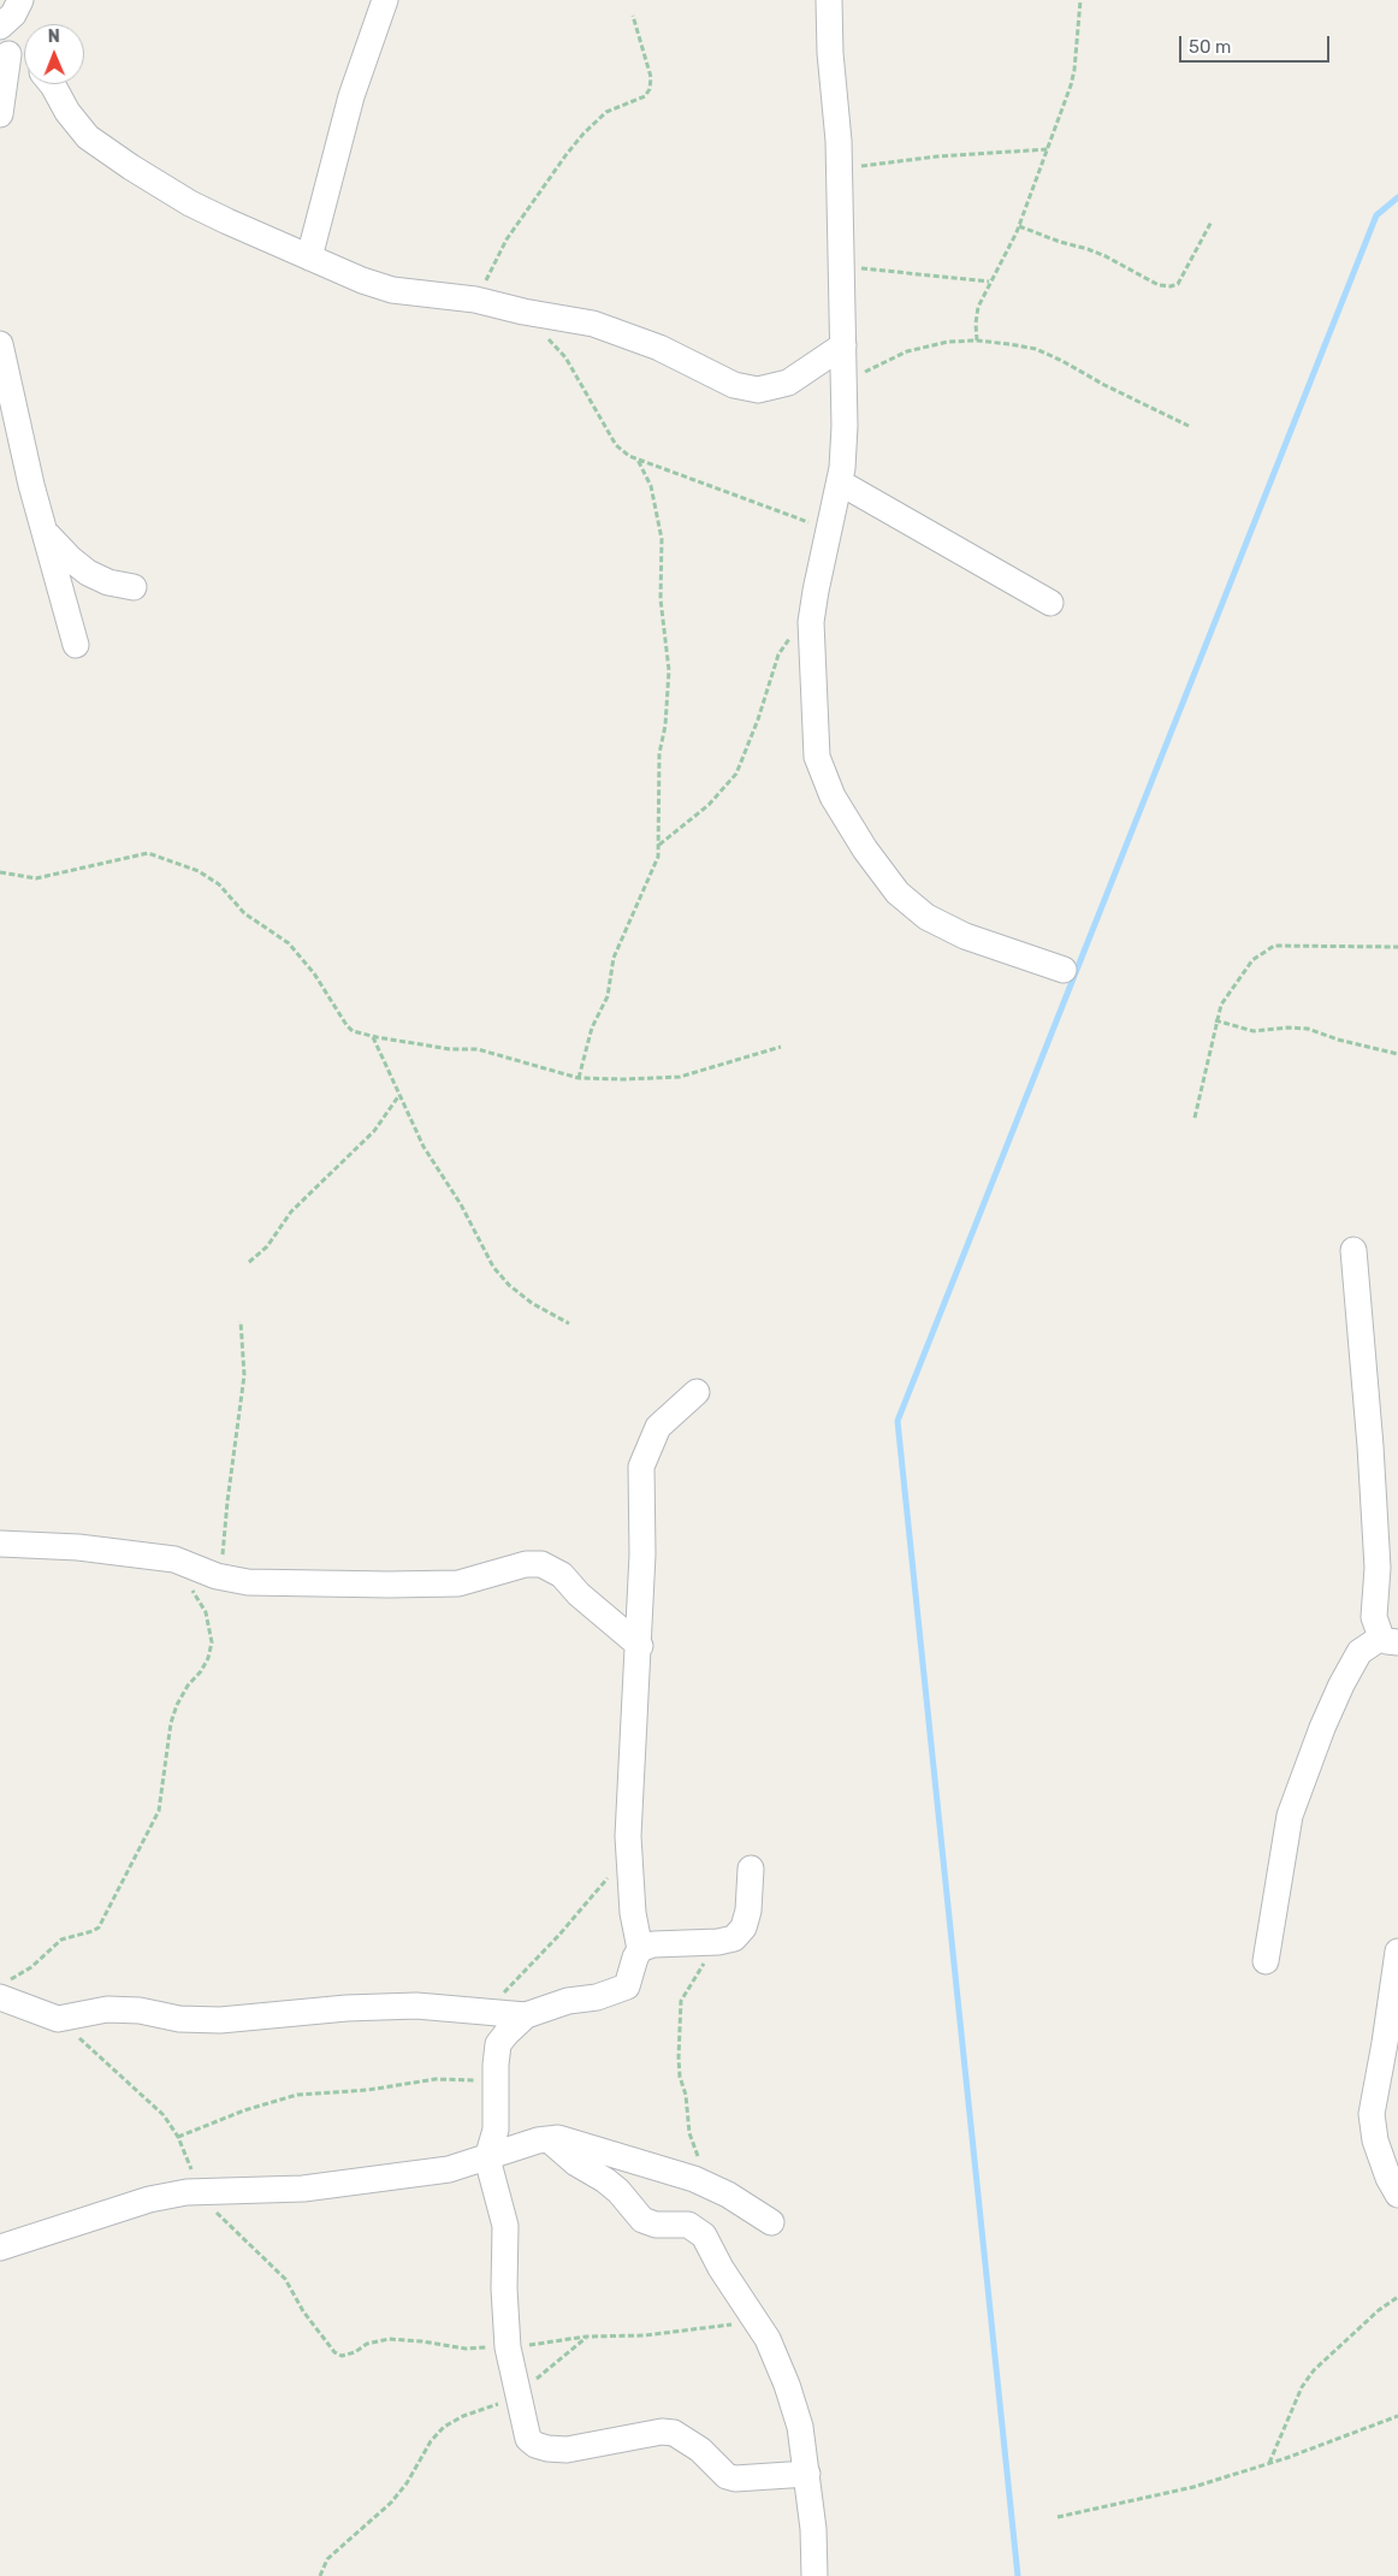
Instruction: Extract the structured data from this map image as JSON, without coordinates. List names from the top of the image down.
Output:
{
  "scale_bar": "50 m",
  "north": "top"
}
